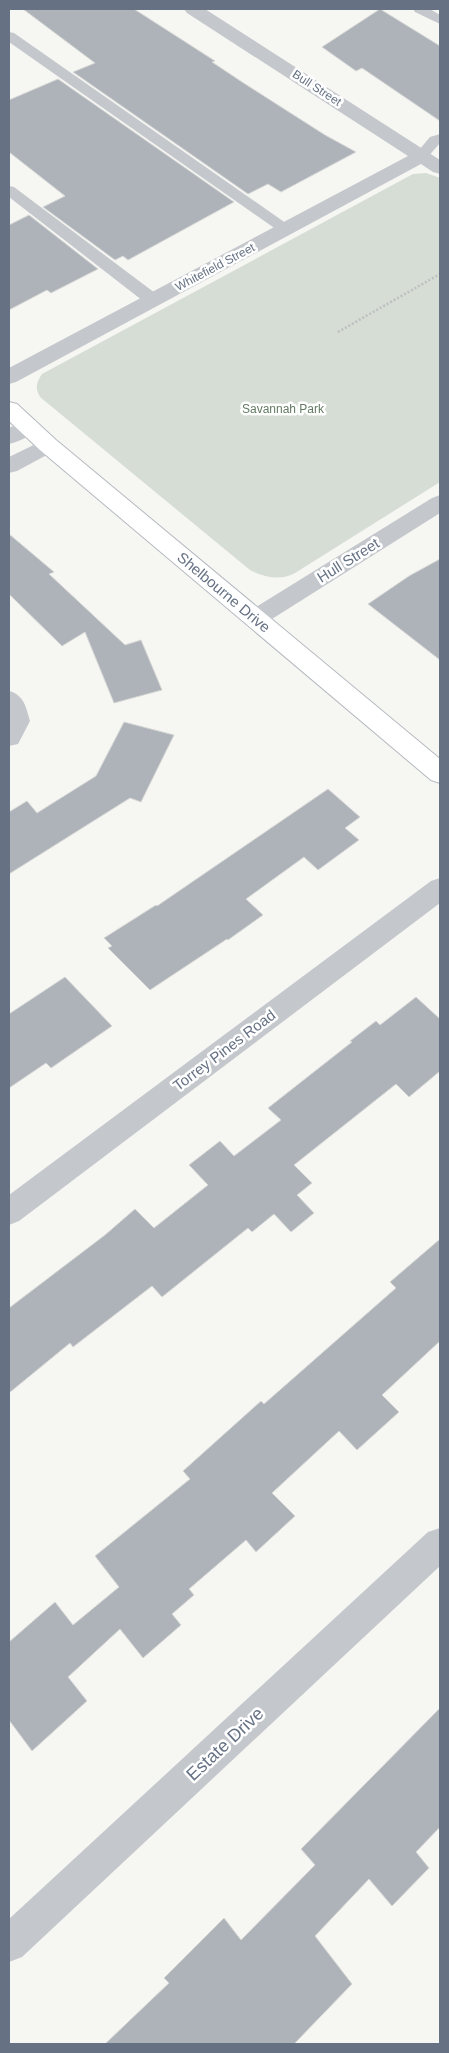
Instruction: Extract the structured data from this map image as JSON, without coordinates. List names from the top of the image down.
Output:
{
  "streets": {
    "main road": ["Shelbourne Drive"],
    "street": [
      "Bull Street",
      "Whitefield Street",
      "Hull Street",
      "Torrey Pines Road",
      "Estate Drive"
    ]
  },
  "crossings": [
    ["Bull Street", "Whitefield Street"],
    ["Hull Street", "Shelbourne Drive"]
  ],
  "parks": ["Savannah Park"]
}
